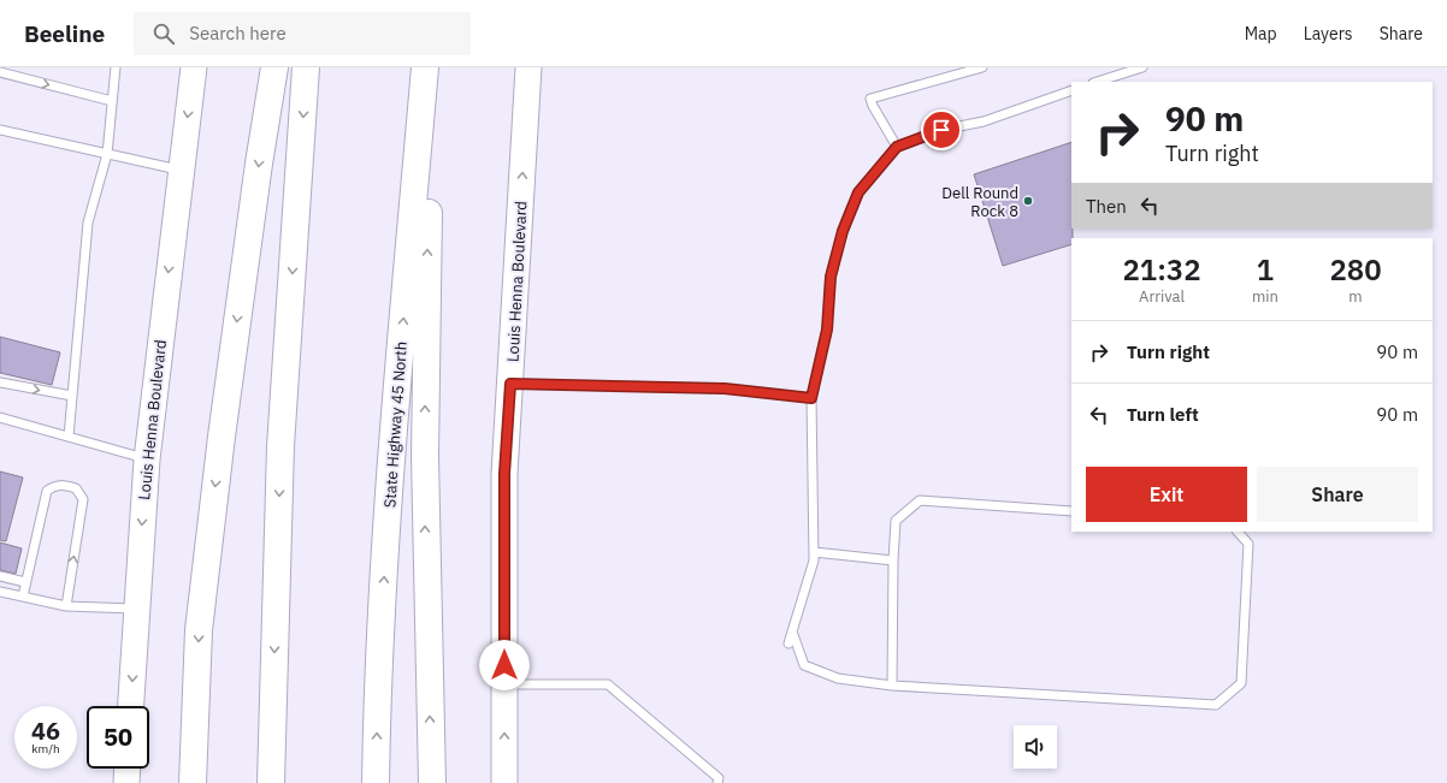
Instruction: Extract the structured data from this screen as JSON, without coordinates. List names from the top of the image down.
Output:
{
  "streets": {
    "highway": ["State Highway 45 North"],
    "main road": ["Louis Henna Boulevard"]
  },
  "places": ["Dell Round Rock 8"],
  "page": {
    "header": "Beeline",
    "search": "Search here",
    "nav": ["Map", "Layers", "Share"],
    "turn": ["90 m", "Turn right"],
    "then": "Then",
    "eta": [
      "21:32",
      "Arrival",
      "1",
      "min",
      "280",
      "m"
    ],
    "list": [
      {
        "name": "Turn right",
        "value": "90 m"
      },
      {
        "name": "Turn left",
        "value": "90 m"
      }
    ],
    "buttons": ["Exit", "Share"],
    "speed": "46 km/h",
    "limit": "50"
  }
}
